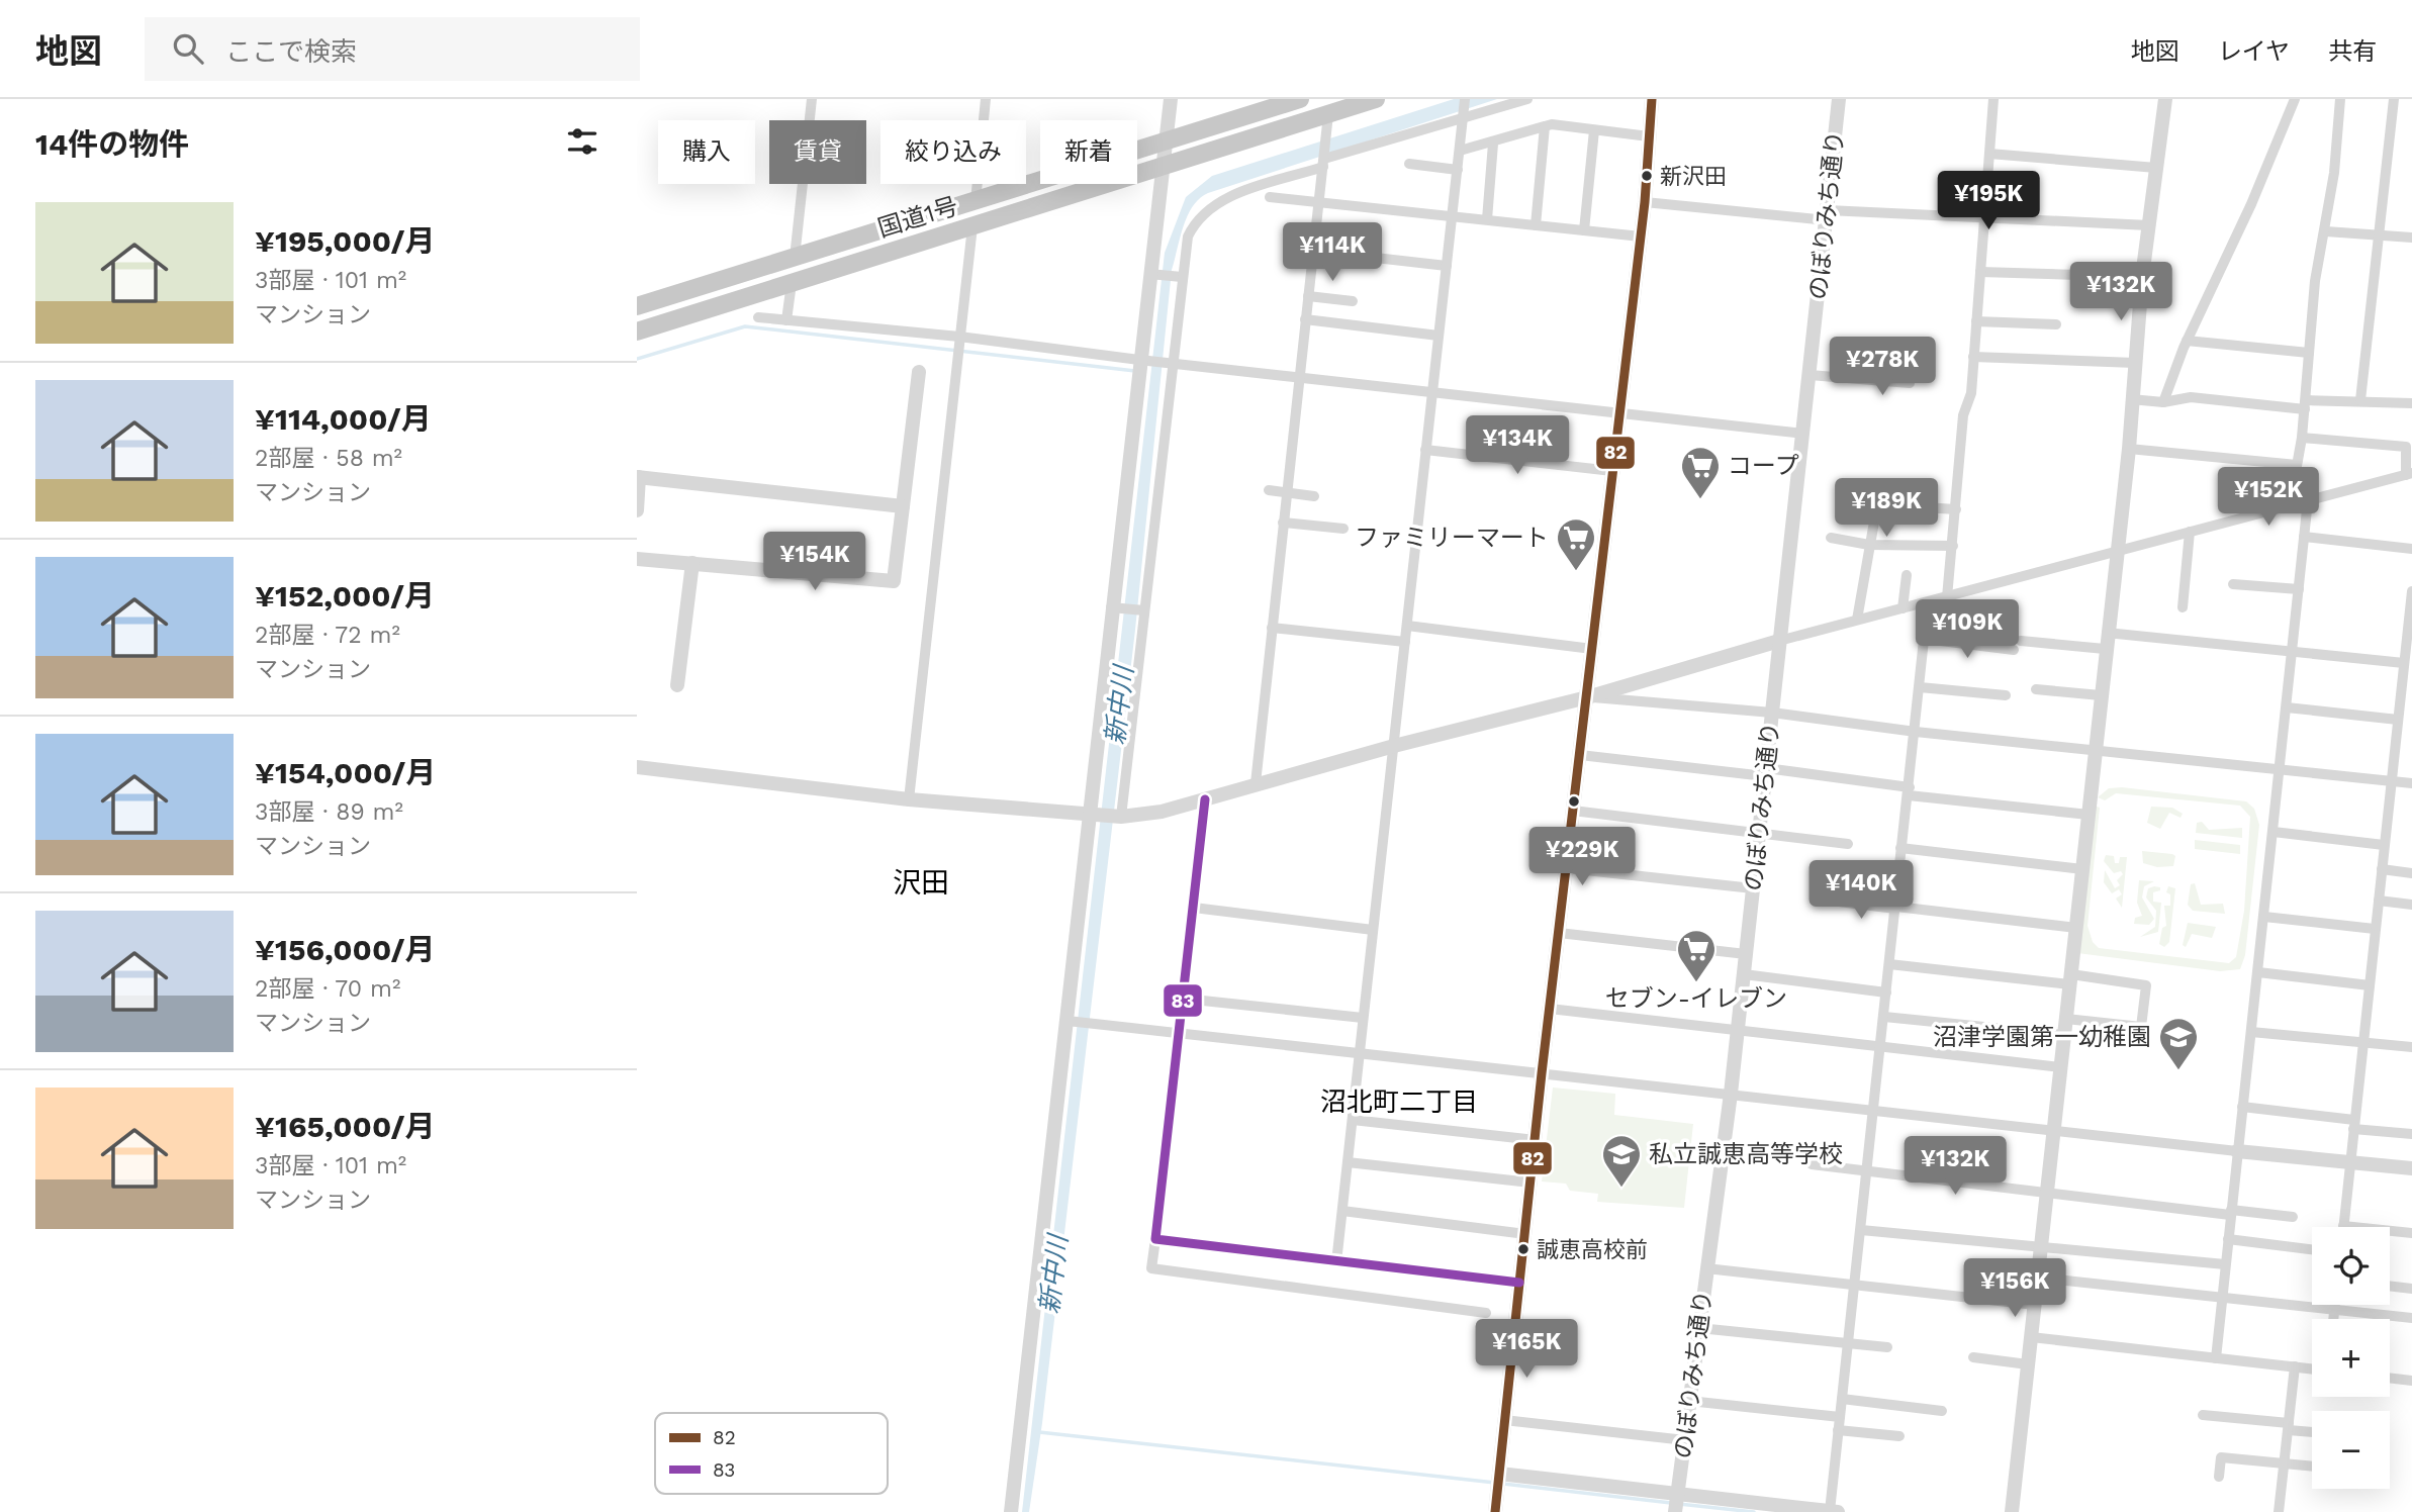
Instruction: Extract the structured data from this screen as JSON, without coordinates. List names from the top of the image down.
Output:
{
  "streets": {
    "highway": ["国道1号"],
    "street": ["のぼりみち通り"]
  },
  "districts": ["沢田", "沼北町二丁目"],
  "water": ["新中川"],
  "places": {
    "other": ["新沢田", "誠恵高校前"],
    "supermarket": ["コープ", "ファミリーマート", "セブン-イレブン"],
    "school or university": ["沼津学園第一幼稚園", "私立誠恵高等学校"]
  },
  "lines": ["transit line 82", "transit line 83"],
  "legend": ["82", "83"],
  "page": {
    "header": "地図",
    "search": "ここで検索",
    "nav": ["地図", "レイヤ", "共有"],
    "heading": "14件の物件",
    "chip": [
      "購入",
      "賃貸",
      "絞り込み",
      "新着"
    ],
    "price": [
      "¥195K",
      "¥114K",
      "¥132K",
      "¥278K",
      "¥134K",
      "¥152K",
      "¥189K",
      "¥154K",
      "¥109K",
      "¥229K",
      "¥140K",
      "¥132K",
      "¥156K",
      "¥165K"
    ],
    "list": [
      {
        "name": "¥195,000/月",
        "note": "3部屋 · 101 m² · マンション"
      },
      {
        "name": "¥114,000/月",
        "note": "2部屋 · 58 m² · マンション"
      },
      {
        "name": "¥152,000/月",
        "note": "2部屋 · 72 m² · マンション"
      },
      {
        "name": "¥154,000/月",
        "note": "3部屋 · 89 m² · マンション"
      },
      {
        "name": "¥156,000/月",
        "note": "2部屋 · 70 m² · マンション"
      },
      {
        "name": "¥165,000/月",
        "note": "3部屋 · 101 m² · マンション"
      }
    ],
    "map_buttons": ["+", "−"]
  }
}
